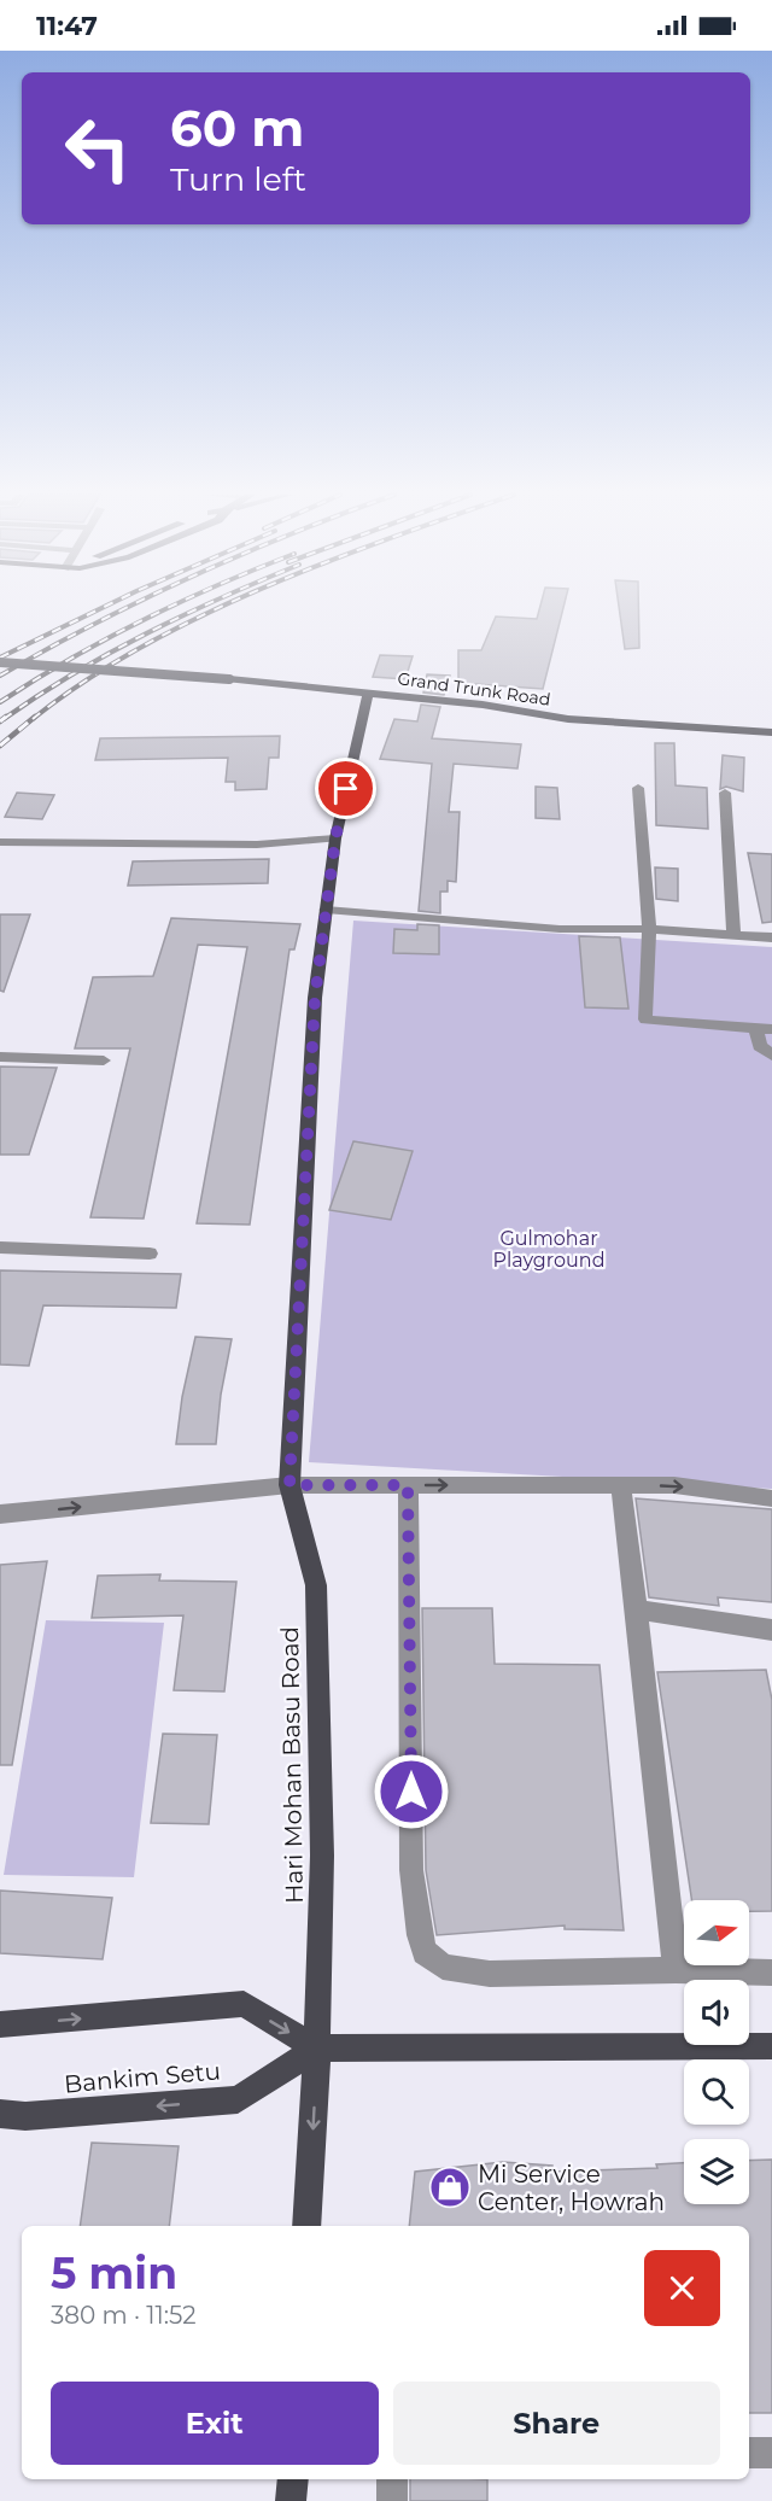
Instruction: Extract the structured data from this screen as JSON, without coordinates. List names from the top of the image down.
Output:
{
  "streets": {
    "main road": ["Grand Trunk Road", "Hari Mohan Basu Road", "Bankim Setu"]
  },
  "crossings": [
    ["Grand Trunk Road", "Hari Mohan Basu Road"],
    ["Hari Mohan Basu Road", "Bankim Setu"]
  ],
  "parks": ["Gulmohar Playground"],
  "places": {
    "shop": ["Mi Service Center, Howrah"]
  },
  "north": "right",
  "page": {
    "status": "11:47",
    "turn": ["60 m", "Turn left"],
    "heading": ["5 min", "380 m · 11:52"],
    "buttons": ["Exit", "Share"]
  }
}
